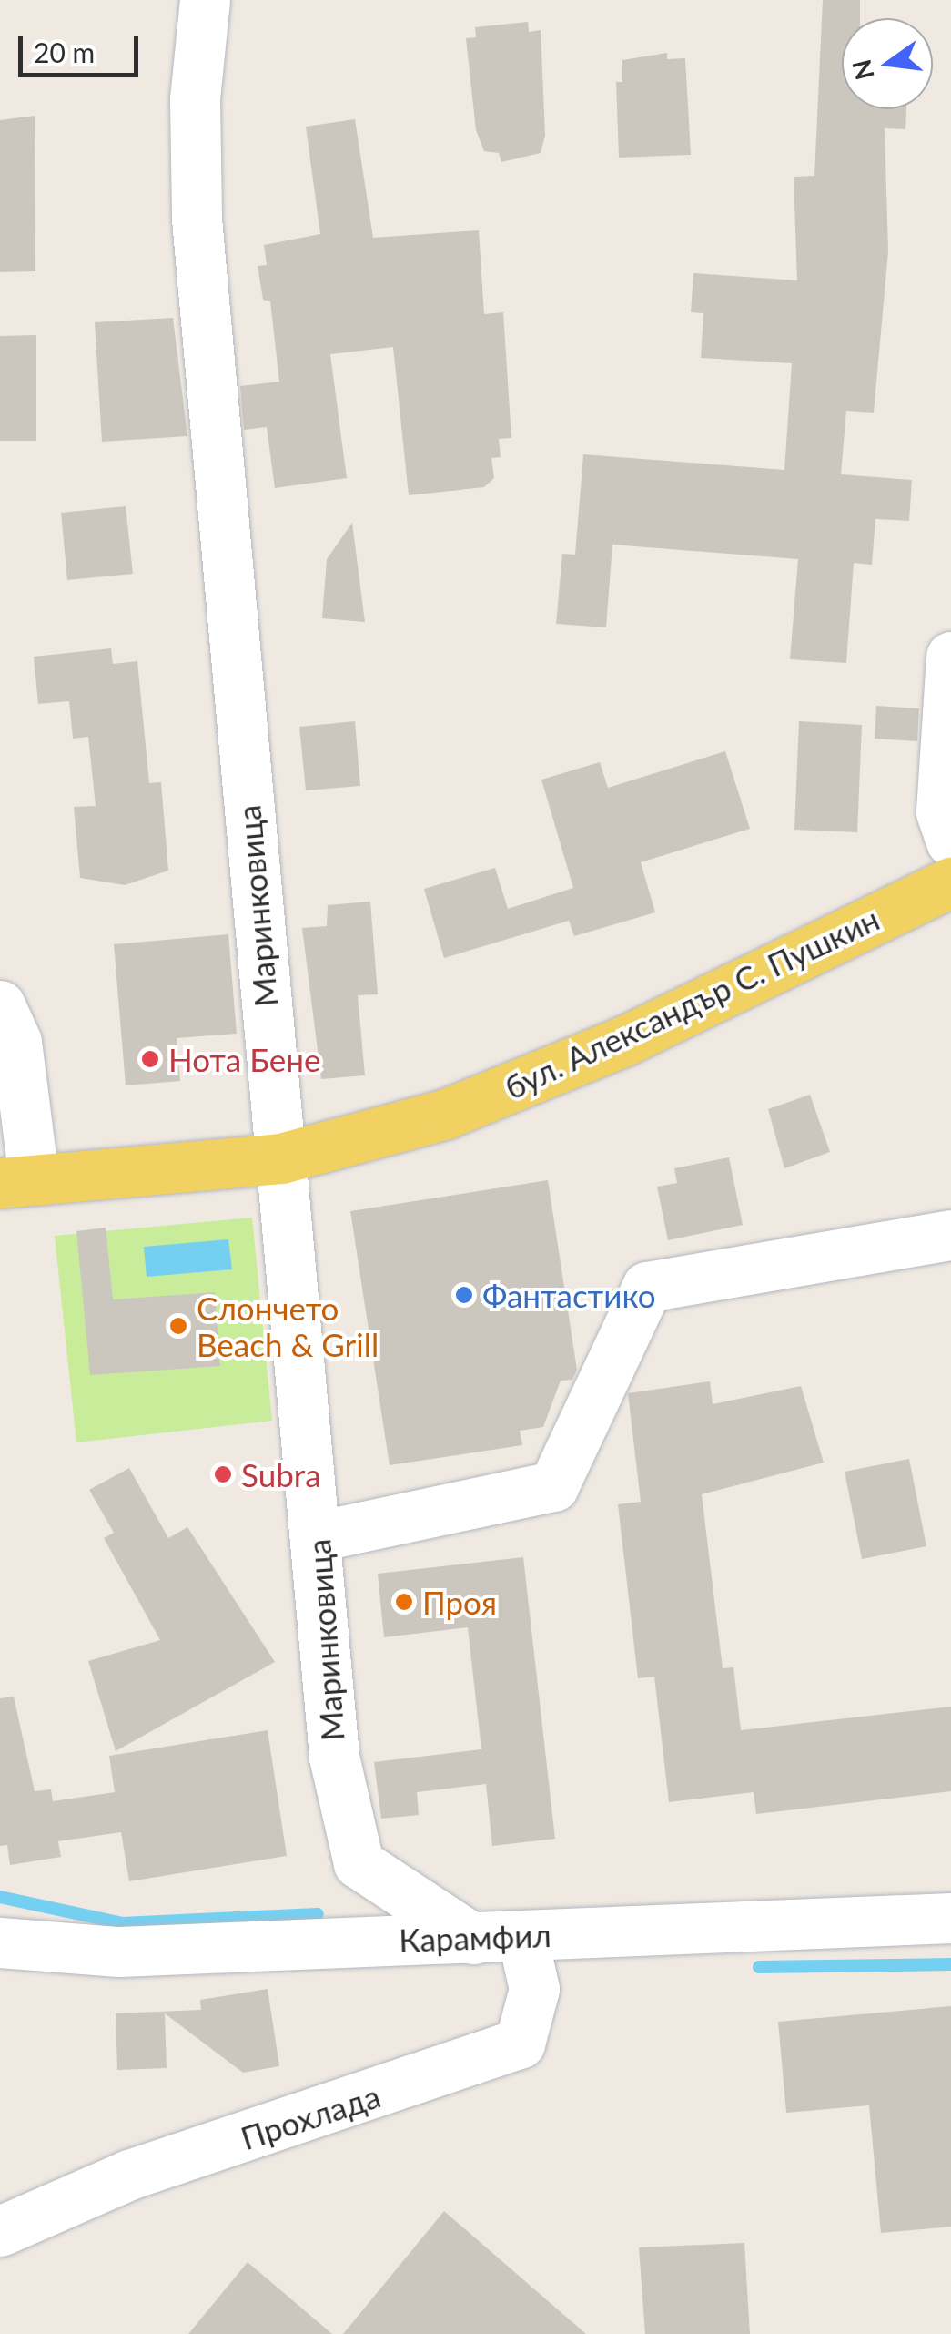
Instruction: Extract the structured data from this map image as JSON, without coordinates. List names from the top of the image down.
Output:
{
  "streets": {
    "main road": ["бул. Александър С. Пушкин"],
    "street": ["Маринковица", "Карамфил", "Прохлада"]
  },
  "crossings": [
    ["Маринковица", "бул. Александър С. Пушкин"],
    ["Маринковица", "Карамфил"],
    ["Карамфил", "Прохлада"]
  ],
  "places": [
    "Нота Бене",
    "Фантастико",
    "Слончето Beach & Grill",
    "Subra",
    "Проя"
  ],
  "scale_bar": "20 m",
  "north": "left"
}
